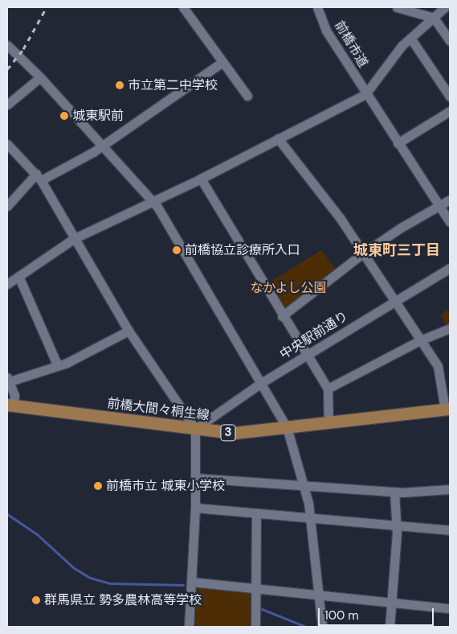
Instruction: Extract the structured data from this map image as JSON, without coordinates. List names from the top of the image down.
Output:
{
  "streets": {
    "main road": ["前橋大間々桐生線", "3"],
    "street": ["前橋市道", "中央駅前通り"]
  },
  "crossings": [
    ["中央駅前通り", "前橋大間々桐生線"]
  ],
  "districts": ["城東町三丁目"],
  "parks": ["なかよし公園"],
  "places": [
    "市立第二中学校",
    "城東駅前",
    "前橋協立診療所入口",
    "前橋市立 城東小学校",
    "群馬県立 勢多農林高等学校"
  ],
  "scale_bar": "100 m"
}
